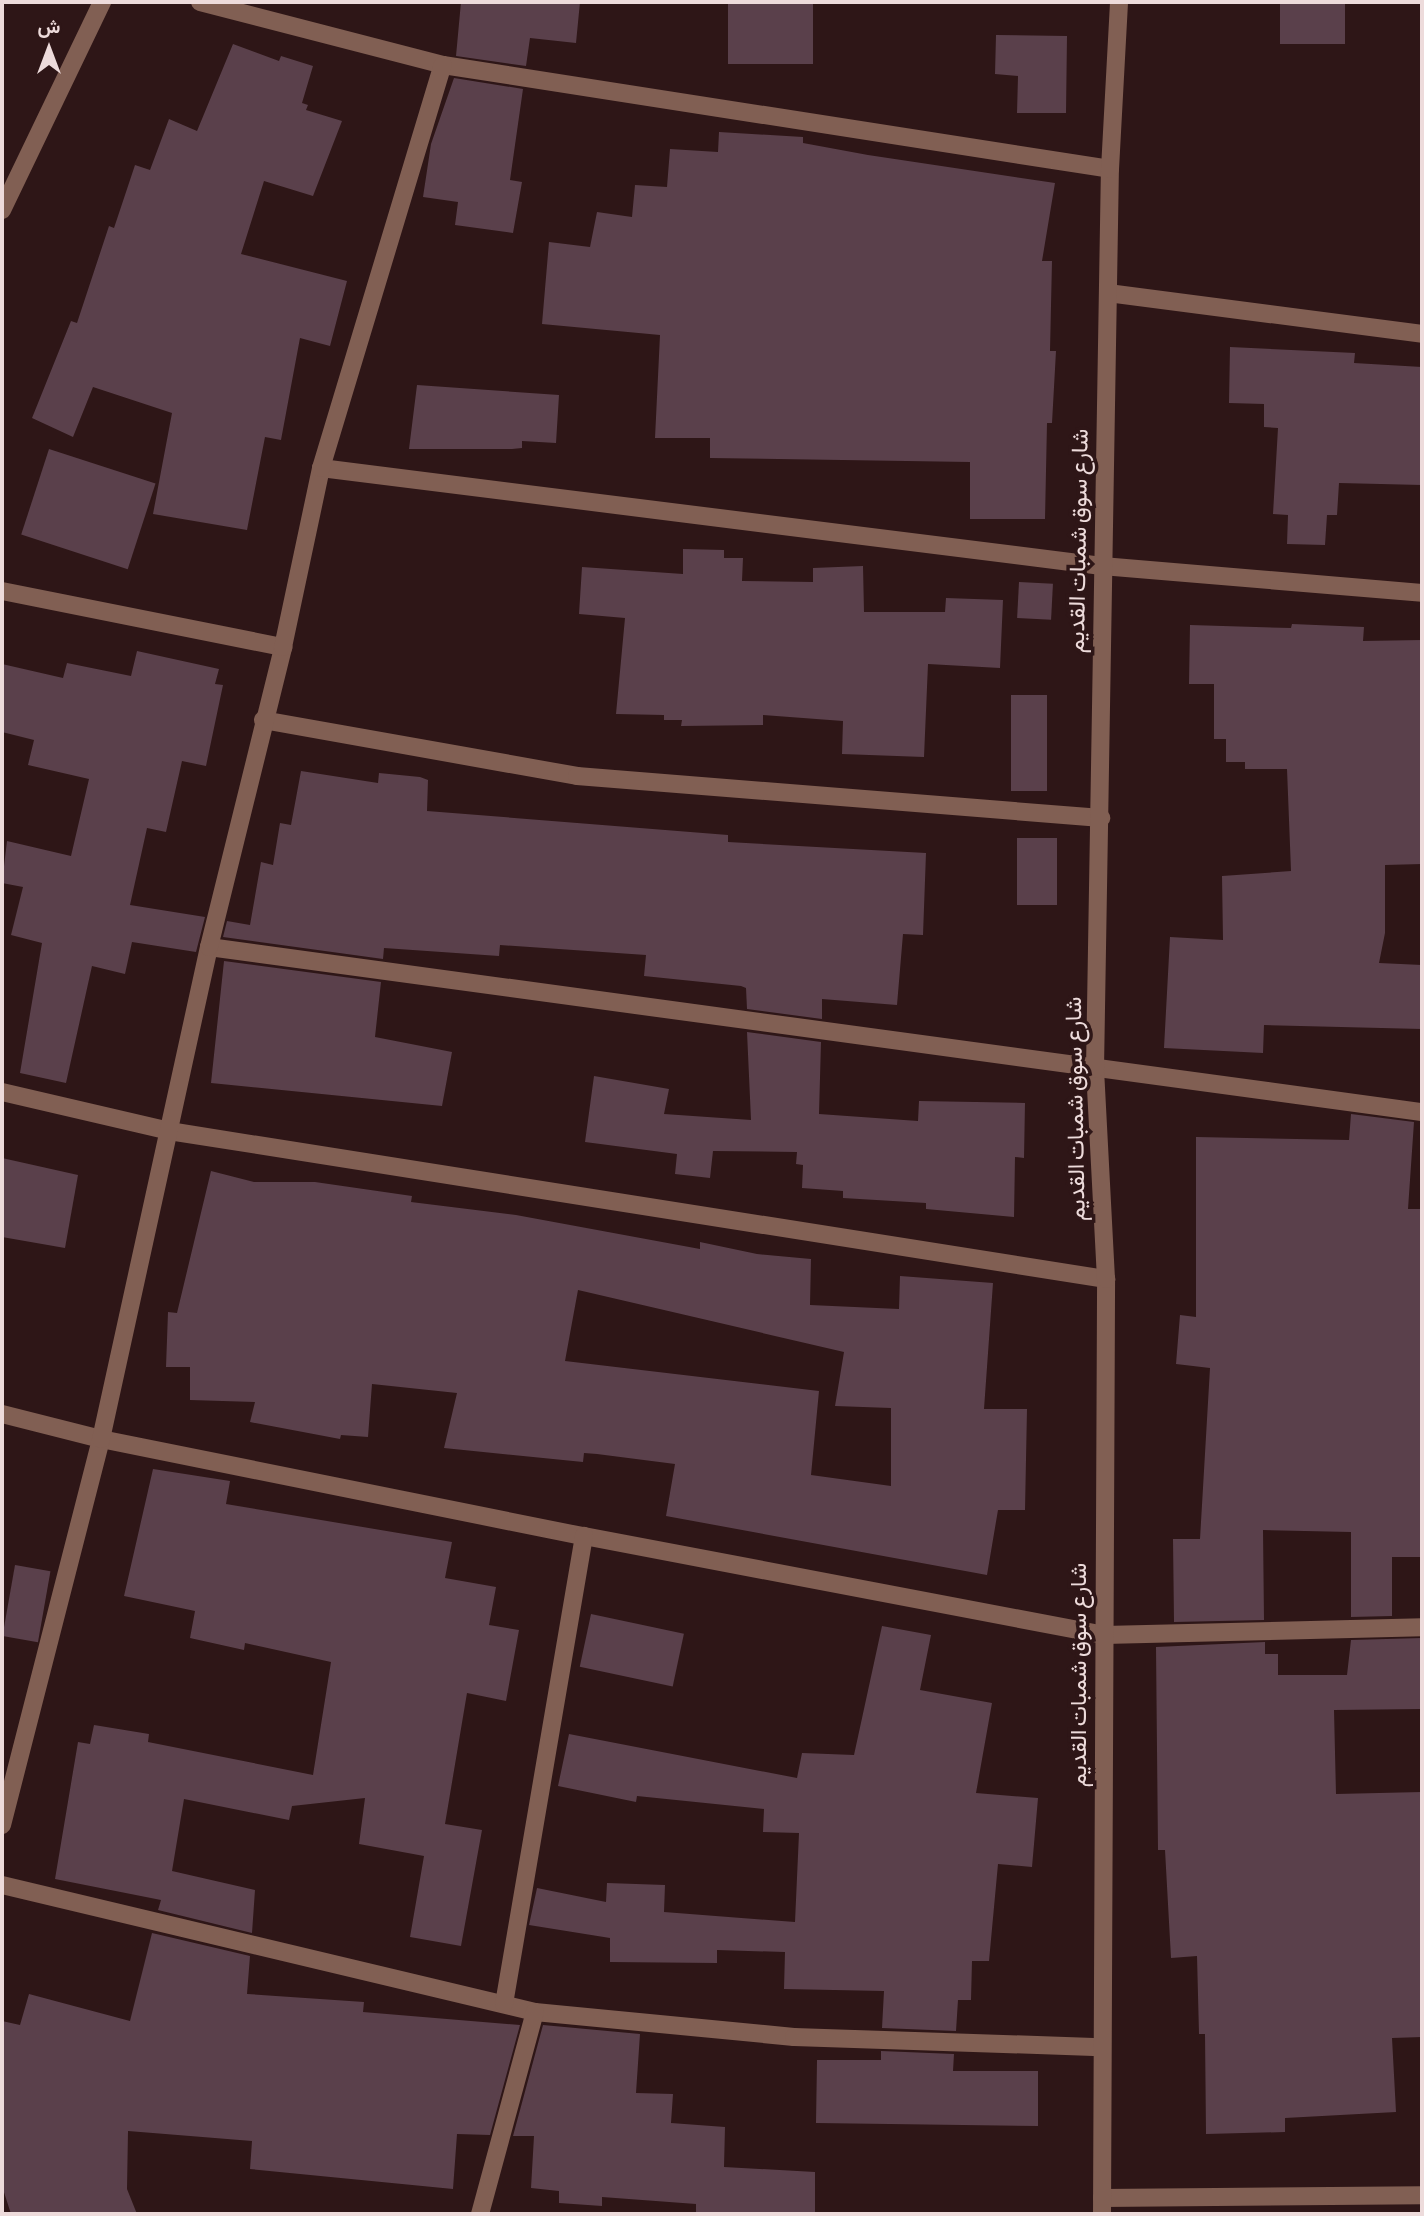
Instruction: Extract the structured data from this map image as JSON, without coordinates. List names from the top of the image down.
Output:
{
  "streets": {
    "street": ["شارع سوق شمبات القديم"]
  },
  "north": "top"
}
